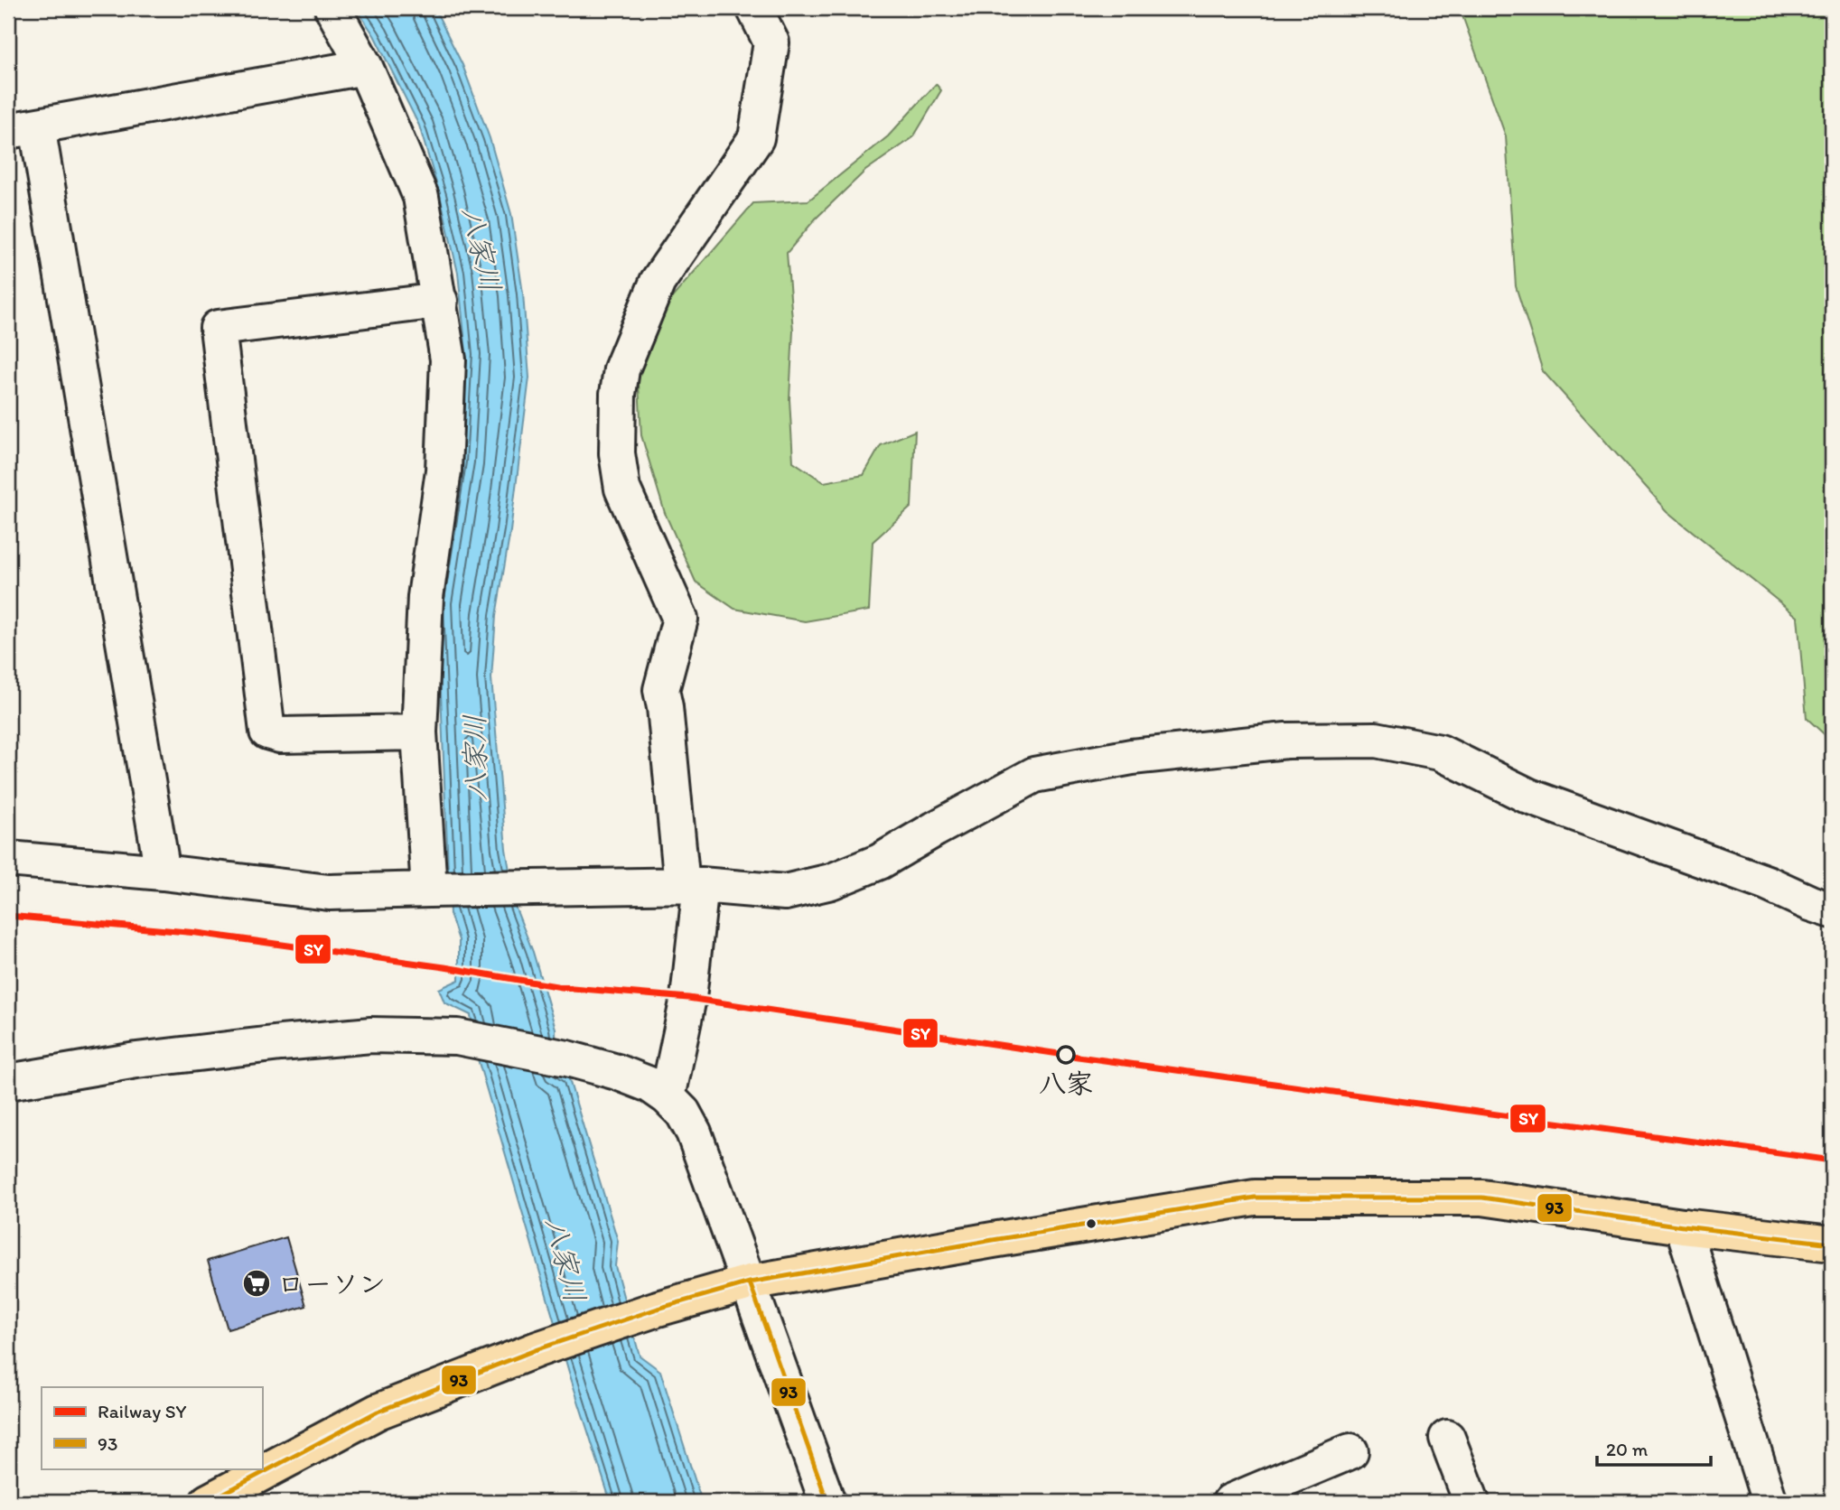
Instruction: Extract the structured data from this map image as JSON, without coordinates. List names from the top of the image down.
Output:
{
  "water": ["八家川"],
  "places": {
    "other": ["八家"],
    "supermarket": ["ローソン"]
  },
  "lines": ["rail line SY", "transit line 93"],
  "legend": ["Railway SY", "93"],
  "scale_bar": "20 m"
}
